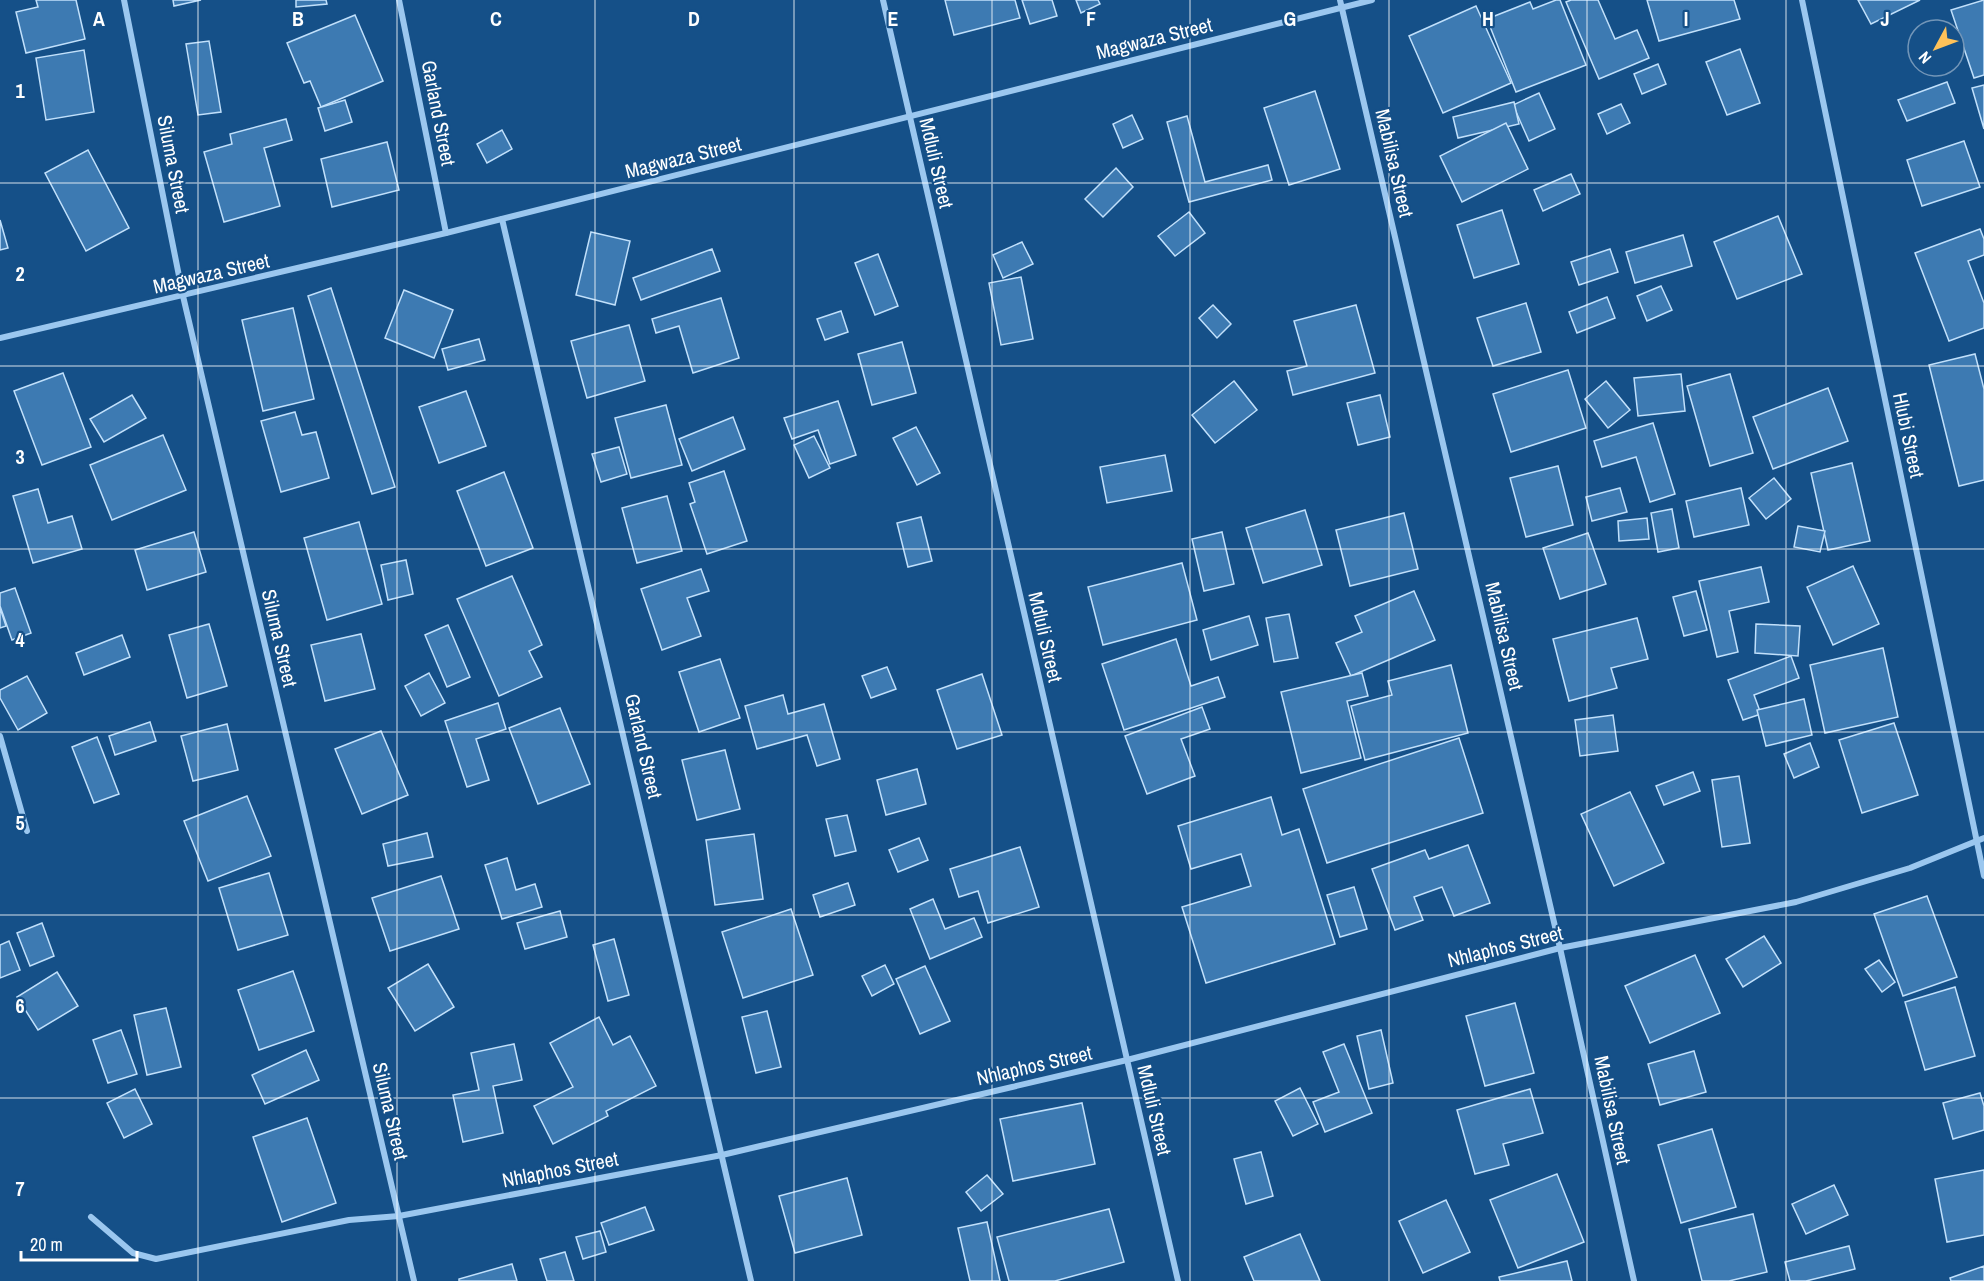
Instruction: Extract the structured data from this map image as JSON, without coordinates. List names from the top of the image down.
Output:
{
  "streets": {
    "street": [
      "Magwaza Street",
      "Garland Street",
      "Mdluli Street",
      "Mabilisa Street",
      "Siluma Street",
      "Hlubi Street",
      "Nhlaphos Street"
    ]
  },
  "crossings": [
    ["Magwaza Street", "Garland Street"],
    ["Magwaza Street", "Mdluli Street"],
    ["Magwaza Street", "Mabilisa Street"],
    ["Magwaza Street", "Siluma Street"],
    ["Garland Street", "Nhlaphos Street"],
    ["Mdluli Street", "Nhlaphos Street"],
    ["Mabilisa Street", "Nhlaphos Street"],
    ["Siluma Street", "Nhlaphos Street"],
    ["Hlubi Street", "Nhlaphos Street"]
  ],
  "scale_bar": "20 m",
  "north": "bottom left",
  "grid": {
    "columns": [
      "A",
      "B",
      "C",
      "D",
      "E",
      "F",
      "G",
      "H",
      "I",
      "J"
    ],
    "rows": [
      "1",
      "2",
      "3",
      "4",
      "5",
      "6",
      "7"
    ]
  }
}
